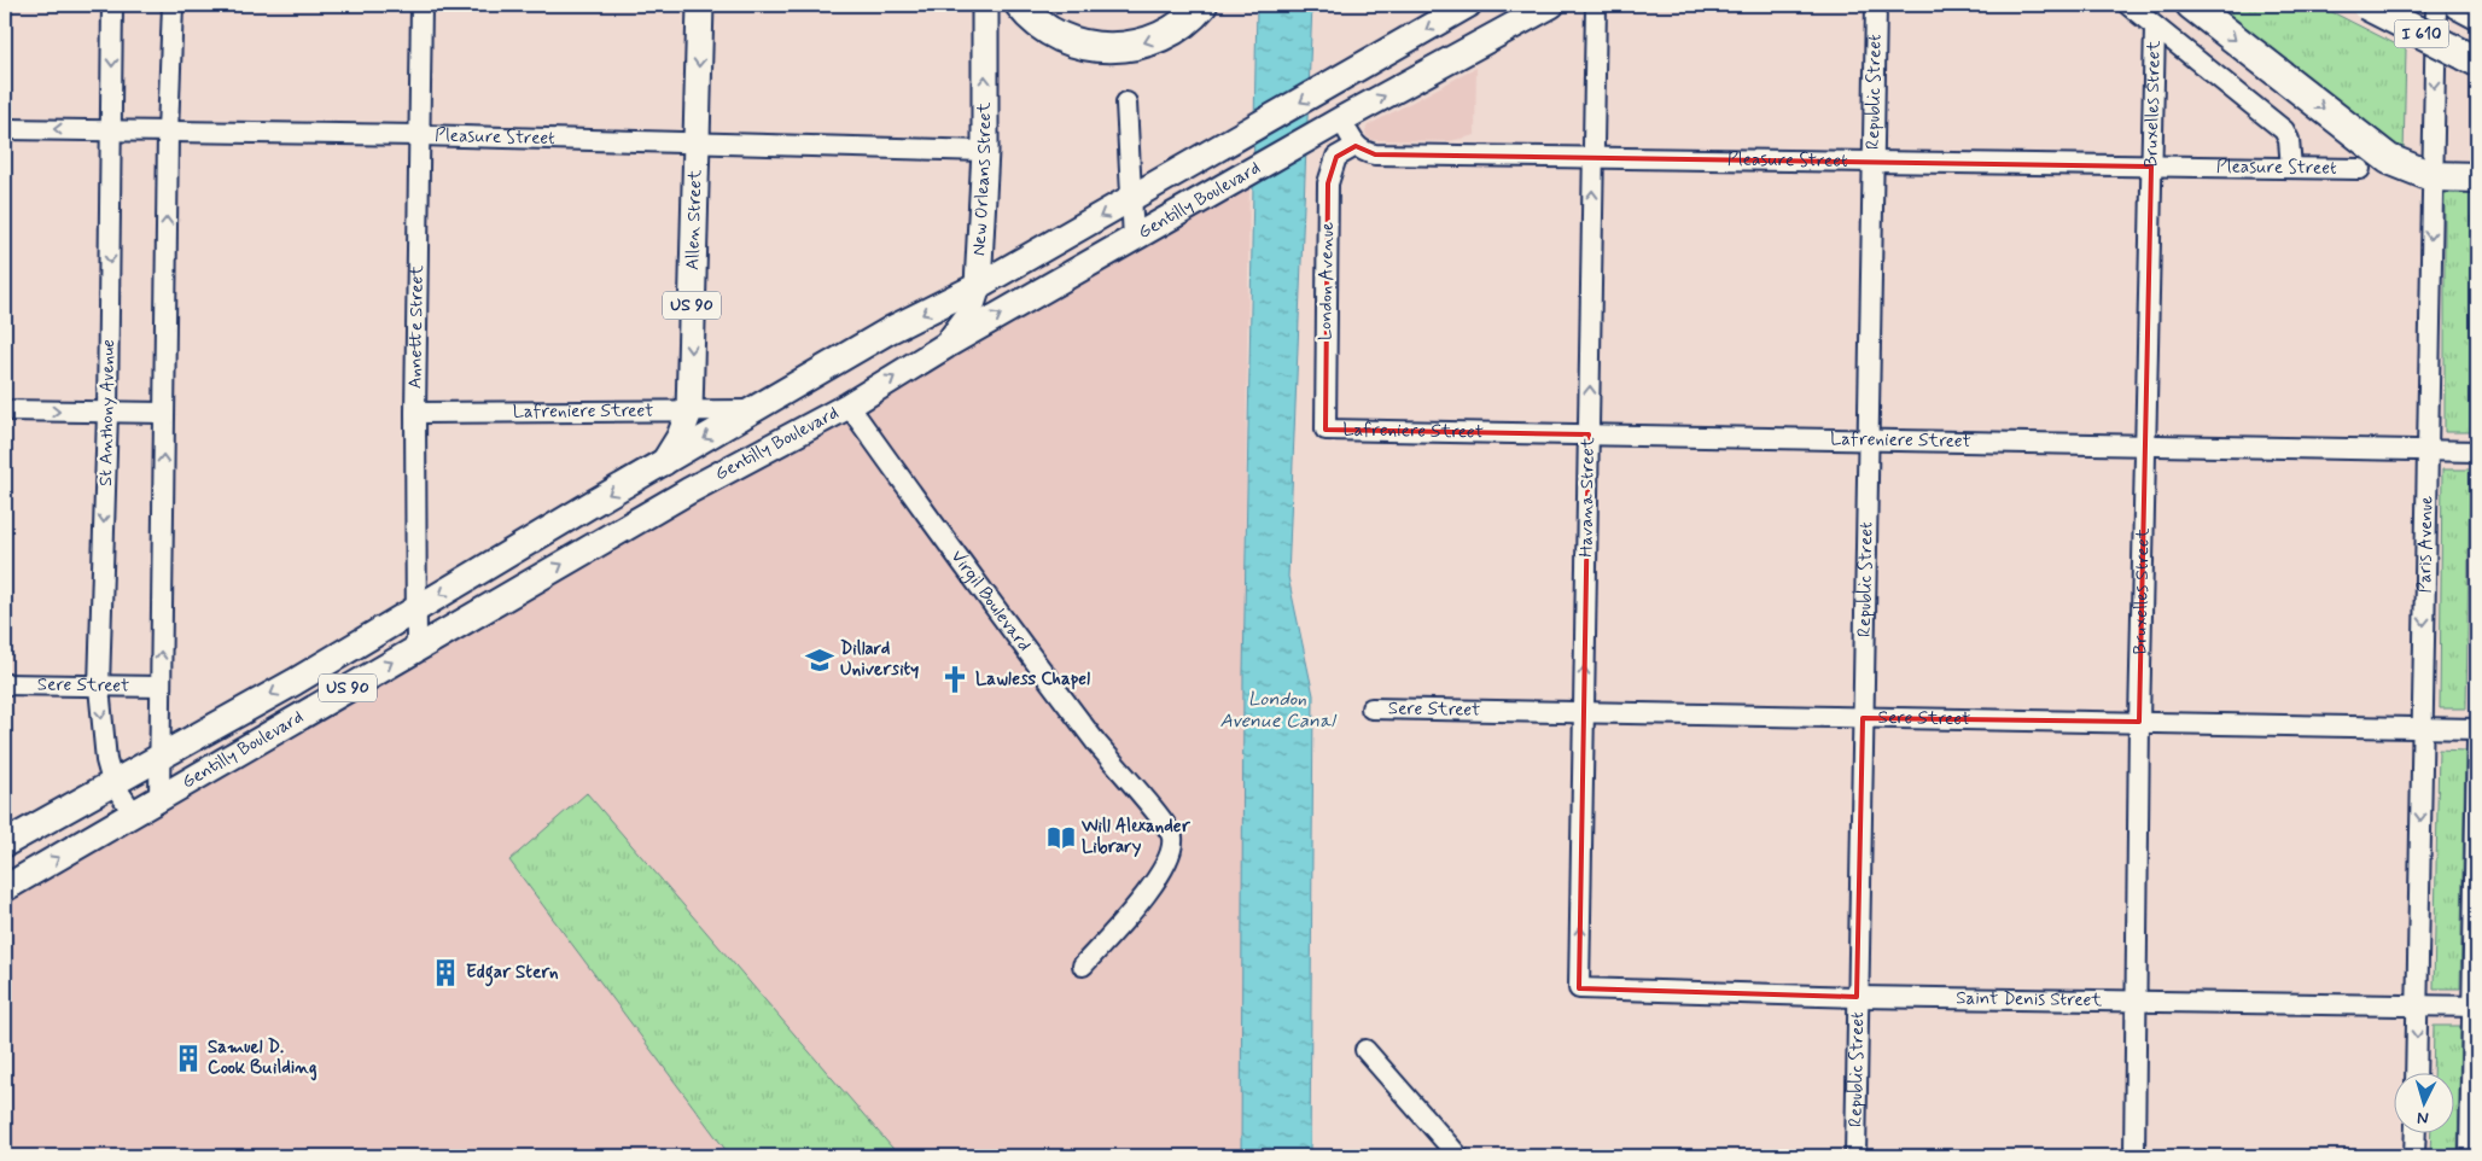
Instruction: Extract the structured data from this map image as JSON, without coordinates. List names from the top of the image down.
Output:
{
  "streets": {
    "highway": ["I 610"],
    "main road": [
      "New Orleans Street",
      "Gentilly Boulevard",
      "Allen Street",
      "US 90"
    ],
    "street": [
      "Republic Street",
      "Bruxelles Street",
      "Pleasure Street",
      "London Avenue",
      "Annette Street",
      "Lafreniere Street",
      "St Anthony Avenue",
      "Havana Street",
      "Paris Avenue",
      "Virgil Boulevard",
      "Sere Street",
      "Saint Denis Street"
    ]
  },
  "crossings": [
    ["Republic Street", "Pleasure Street"],
    ["Republic Street", "Lafreniere Street"],
    ["Republic Street", "Sere Street"],
    ["Republic Street", "Saint Denis Street"],
    ["Bruxelles Street", "Pleasure Street"],
    ["Bruxelles Street", "Lafreniere Street"],
    ["Bruxelles Street", "Sere Street"],
    ["Bruxelles Street", "Saint Denis Street"],
    ["Pleasure Street", "New Orleans Street"],
    ["Pleasure Street", "Allen Street"],
    ["Pleasure Street", "London Avenue"],
    ["Pleasure Street", "Annette Street"],
    ["Pleasure Street", "St Anthony Avenue"],
    ["Pleasure Street", "Havana Street"],
    ["New Orleans Street", "Gentilly Boulevard"],
    ["Gentilly Boulevard", "Allen Street"],
    ["Gentilly Boulevard", "Annette Street"],
    ["Gentilly Boulevard", "Lafreniere Street"],
    ["Gentilly Boulevard", "St Anthony Avenue"],
    ["Gentilly Boulevard", "Virgil Boulevard"],
    ["Allen Street", "Lafreniere Street"],
    ["London Avenue", "Lafreniere Street"],
    ["Annette Street", "Lafreniere Street"],
    ["Lafreniere Street", "Havana Street"],
    ["Lafreniere Street", "Paris Avenue"],
    ["St Anthony Avenue", "Sere Street"],
    ["Havana Street", "Sere Street"],
    ["Havana Street", "Saint Denis Street"],
    ["Paris Avenue", "Sere Street"],
    ["Paris Avenue", "Saint Denis Street"]
  ],
  "one_way": ["New Orleans Street", "Allen Street", "Havana Street"],
  "water": ["London Avenue Canal"],
  "places": {
    "school or university": ["Dillard University"],
    "church": ["Lawless Chapel"],
    "library": ["Will Alexander Library"],
    "building": ["Edgar Stern", "Samuel D. Cook Building"]
  },
  "north": "bottom"
}
